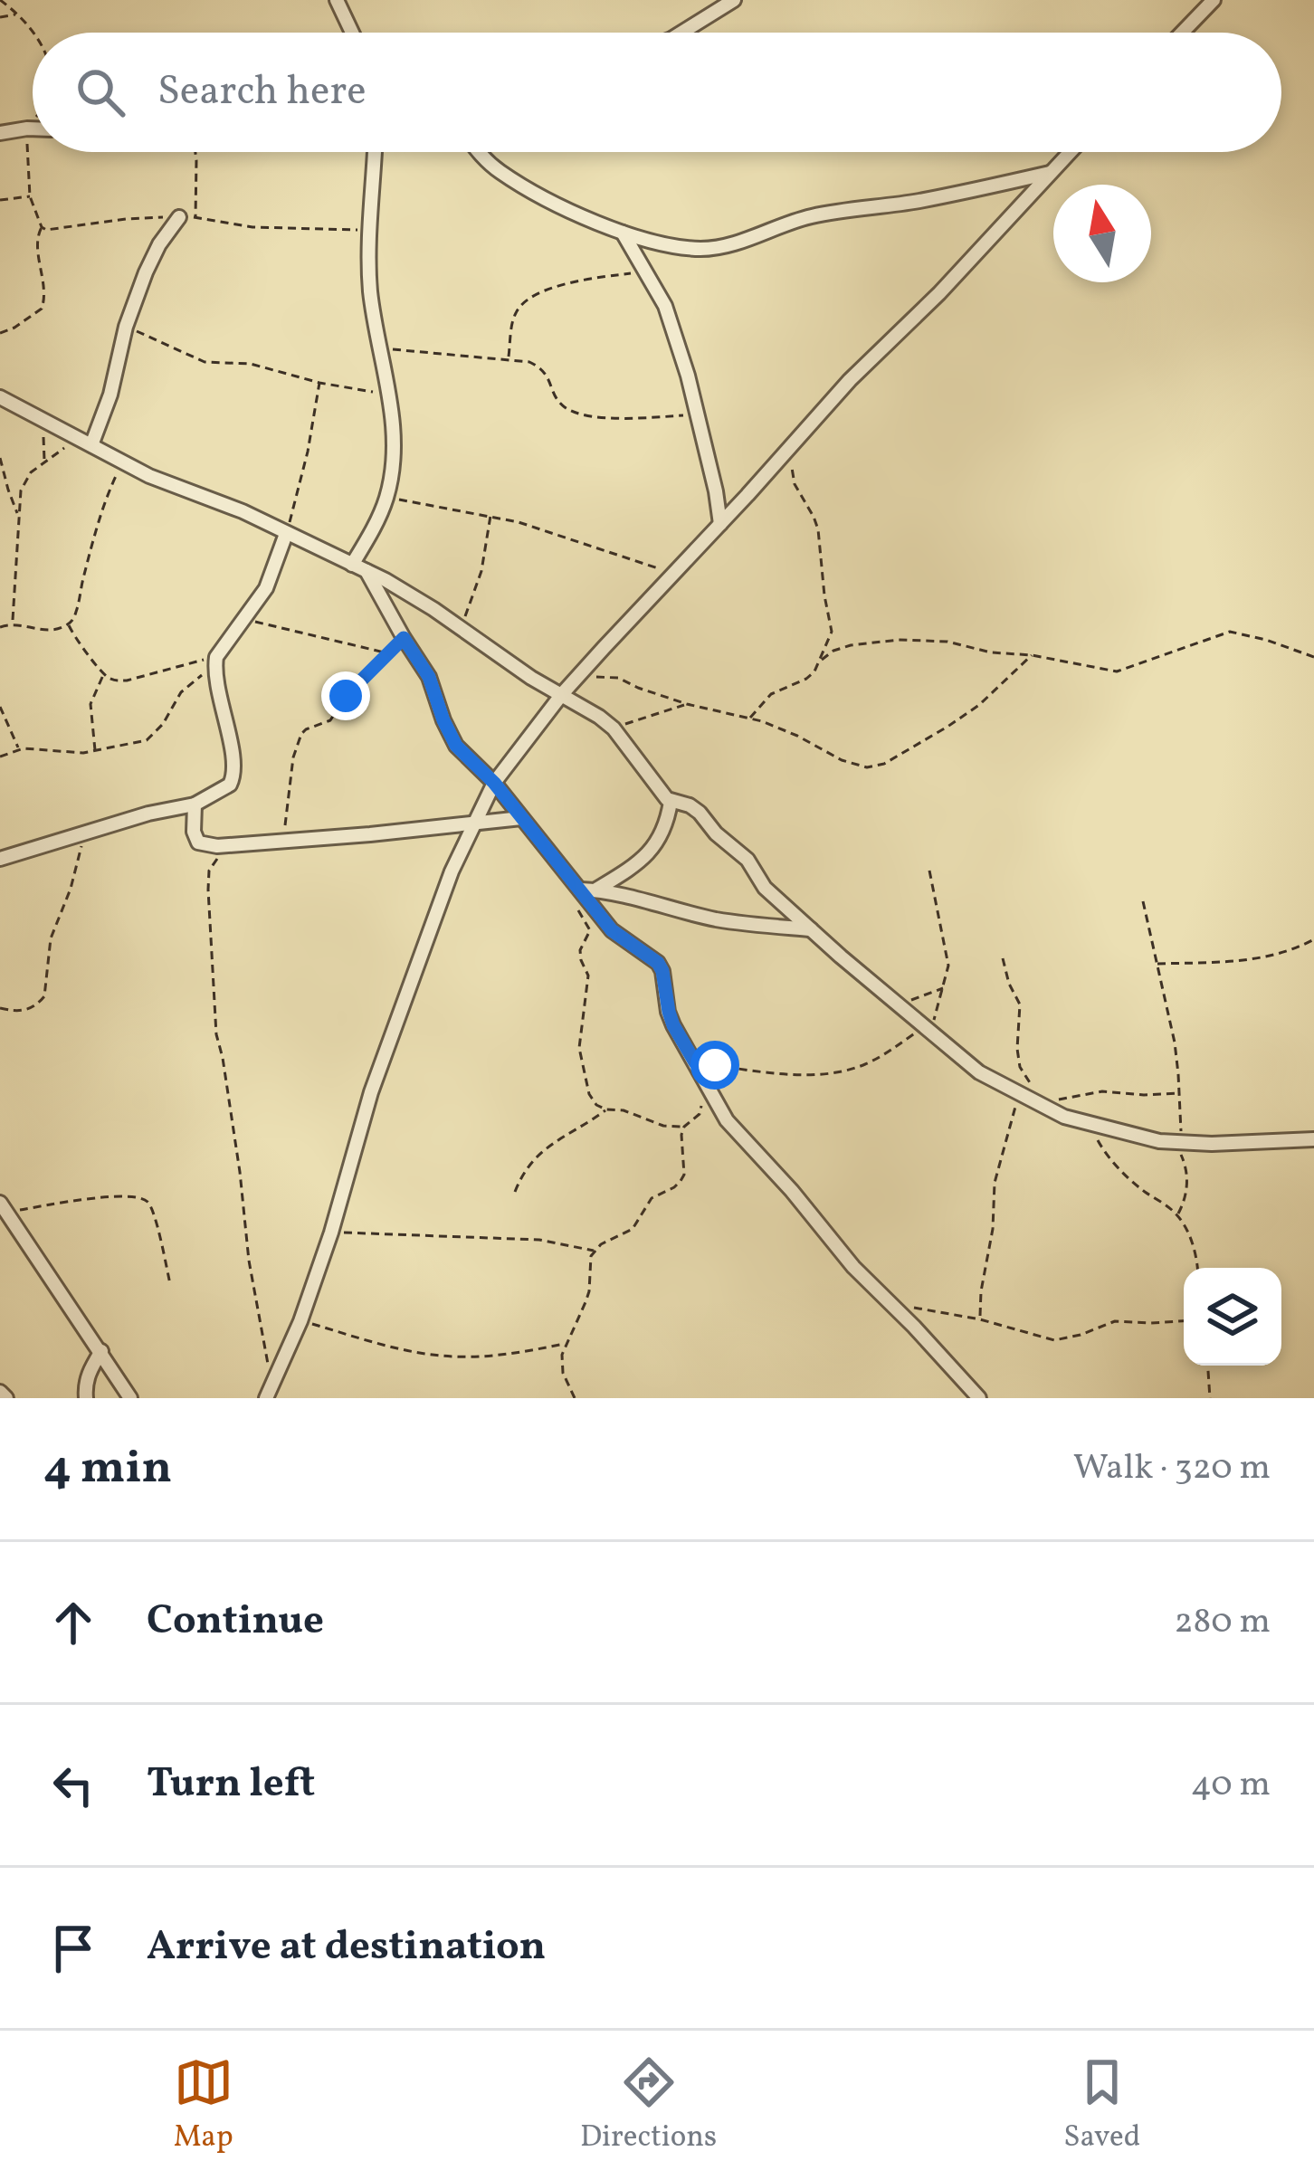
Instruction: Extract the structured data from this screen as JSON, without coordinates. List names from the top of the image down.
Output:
{
  "north": "top",
  "page": {
    "search": "Search here",
    "heading": ["4 min", "Walk · 320 m"],
    "list": [
      ["Continue", "280 m"],
      ["Turn left", "40 m"],
      "Arrive at destination"
    ],
    "nav": ["Map", "Directions", "Saved"]
  }
}
